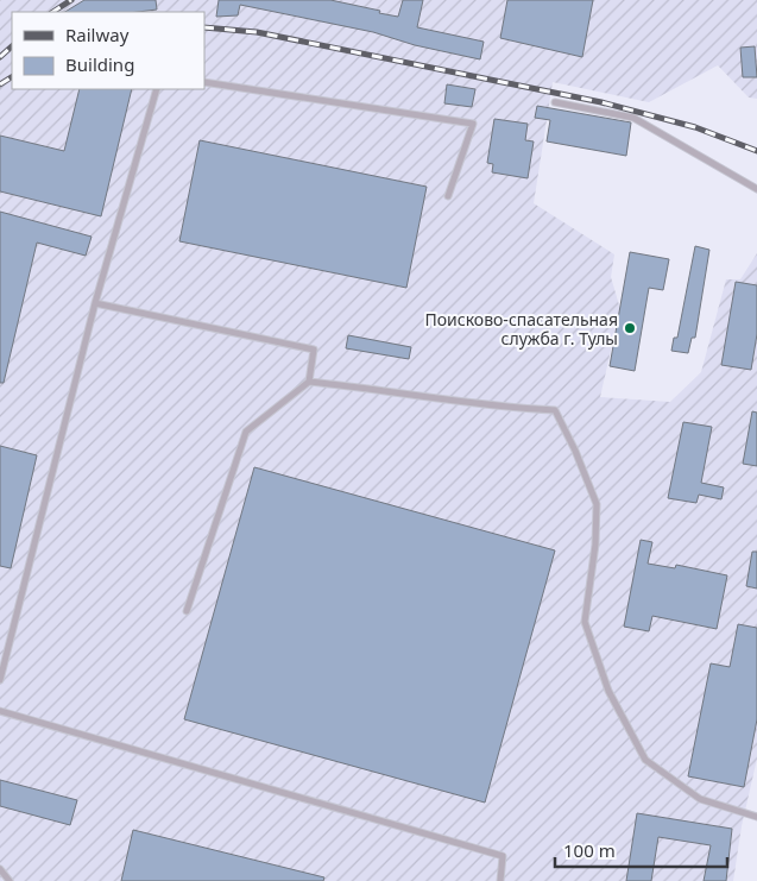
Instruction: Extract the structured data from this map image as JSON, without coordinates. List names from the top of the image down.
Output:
{
  "places": ["Поисково-спасательная служба г. Тулы"],
  "legend": ["Railway", "Building"],
  "scale_bar": "100 m"
}
